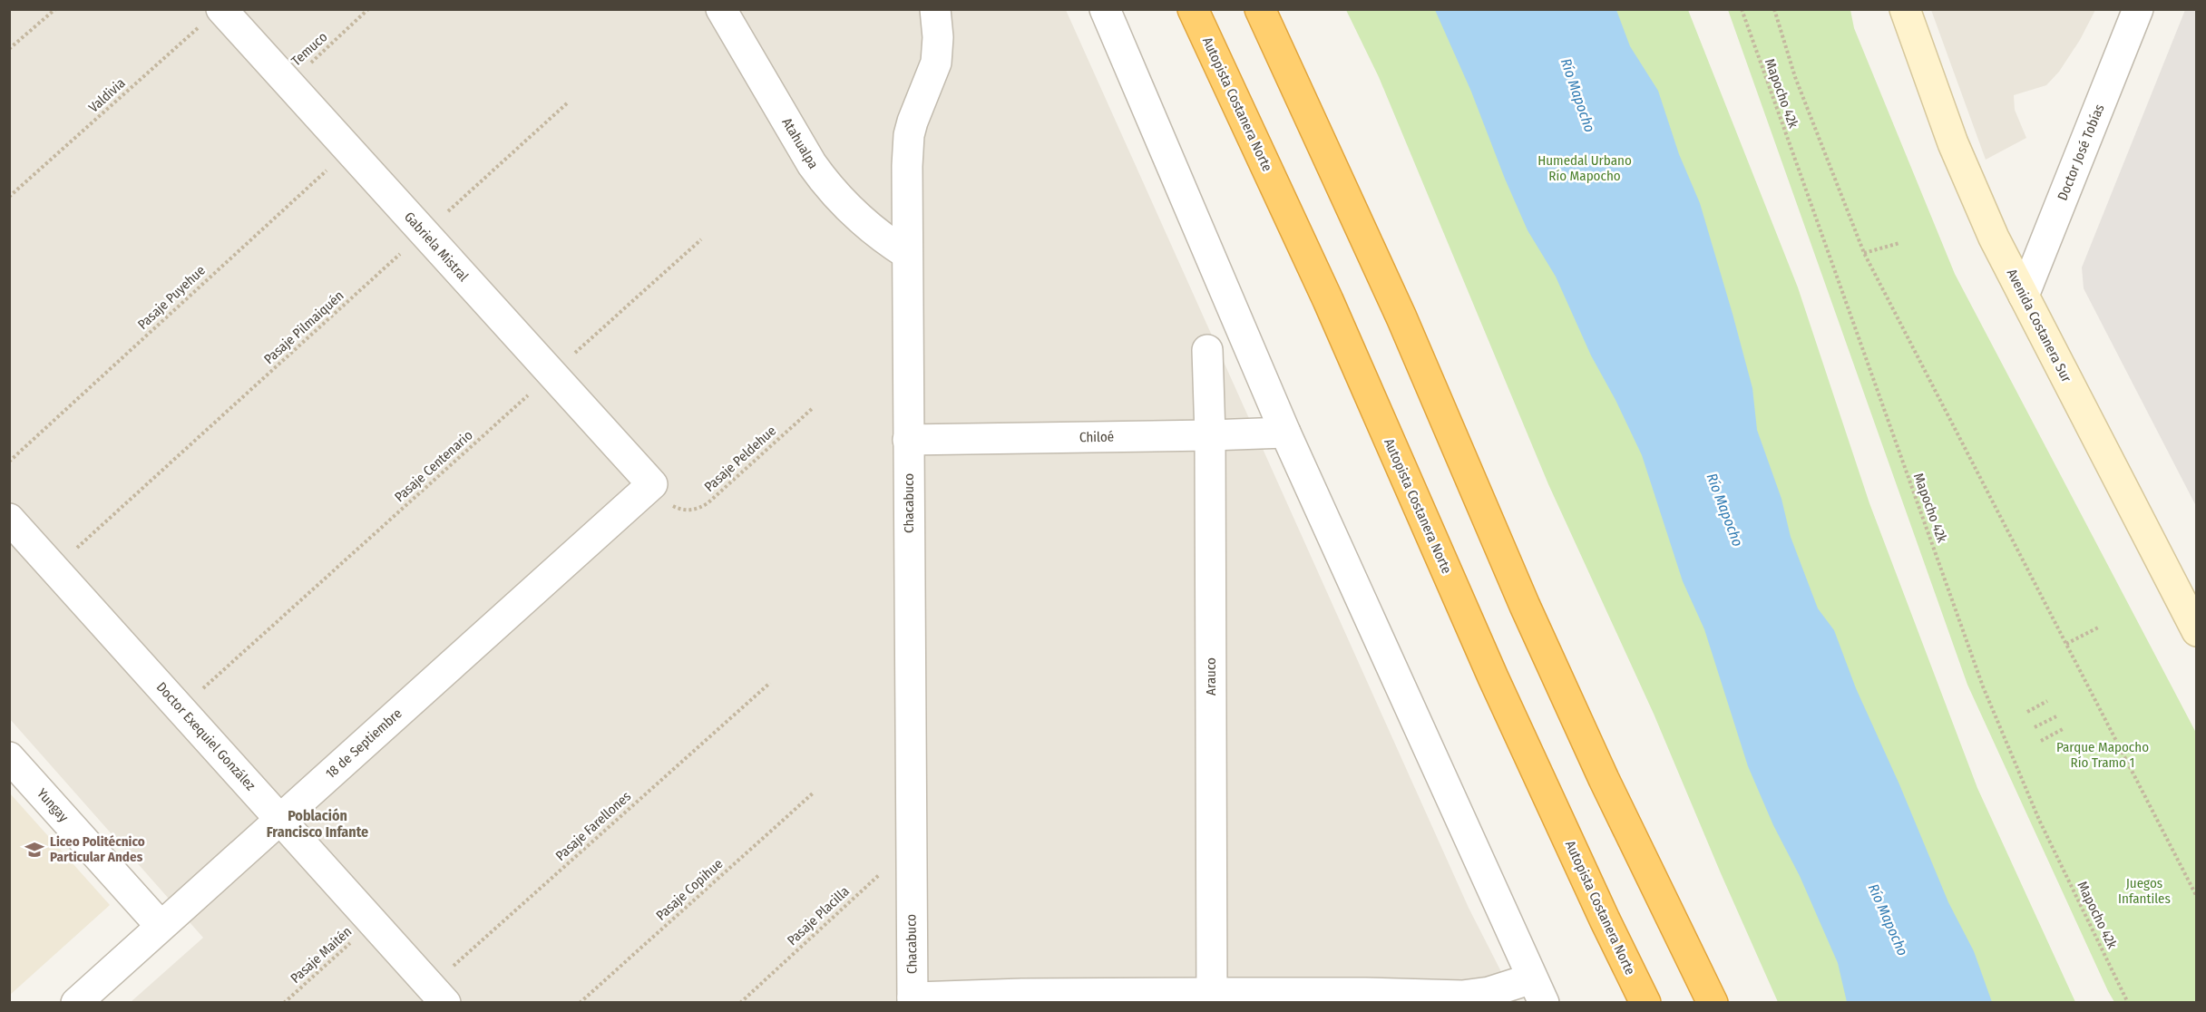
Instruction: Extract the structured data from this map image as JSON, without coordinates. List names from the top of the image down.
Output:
{
  "streets": {
    "highway": ["Autopista Costanera Norte"],
    "main road": ["Avenida Costanera Sur"],
    "street": [
      "Atahualpa",
      "Doctor José Tobías",
      "Gabriela Mistral",
      "Chiloé",
      "Chacabuco",
      "Arauco",
      "Doctor Exequiel González",
      "18 de Septiembre",
      "Yungay"
    ],
    "path": [
      "Temuco",
      "Mapocho 42k",
      "Valdivia",
      "Pasaje Puyehue",
      "Pasaje Pilmaiquén",
      "Pasaje Peldehue",
      "Pasaje Centenario",
      "Pasaje Farellones",
      "Pasaje Copihue",
      "Pasaje Placilla",
      "Pasaje Maitén"
    ]
  },
  "crossings": [
    ["Temuco", "Gabriela Mistral"],
    ["Valdivia", "Gabriela Mistral"],
    ["Atahualpa", "Chacabuco"],
    ["Doctor José Tobías", "Avenida Costanera Sur"],
    ["Gabriela Mistral", "Pasaje Puyehue"],
    ["Gabriela Mistral", "Pasaje Pilmaiquén"],
    ["Gabriela Mistral", "Pasaje Peldehue"],
    ["Gabriela Mistral", "Pasaje Centenario"],
    ["Gabriela Mistral", "18 de Septiembre"],
    ["Pasaje Pilmaiquén", "Doctor Exequiel González"],
    ["Chiloé", "Chacabuco"],
    ["Chiloé", "Arauco"],
    ["Pasaje Peldehue", "18 de Septiembre"],
    ["Pasaje Centenario", "Doctor Exequiel González"],
    ["Chacabuco", "Pasaje Placilla"],
    ["Doctor Exequiel González", "18 de Septiembre"],
    ["Doctor Exequiel González", "Pasaje Farellones"],
    ["Doctor Exequiel González", "Pasaje Maitén"],
    ["18 de Septiembre", "Yungay"]
  ],
  "districts": ["Población Francisco Infante"],
  "water": ["Río Mapocho"],
  "parks": ["Humedal Urbano Río Mapocho", "Parque Mapocho Río Tramo 1", "Juegos Infantiles"],
  "places": {
    "school or university": ["Liceo Politécnico Particular Andes"]
  }
}
